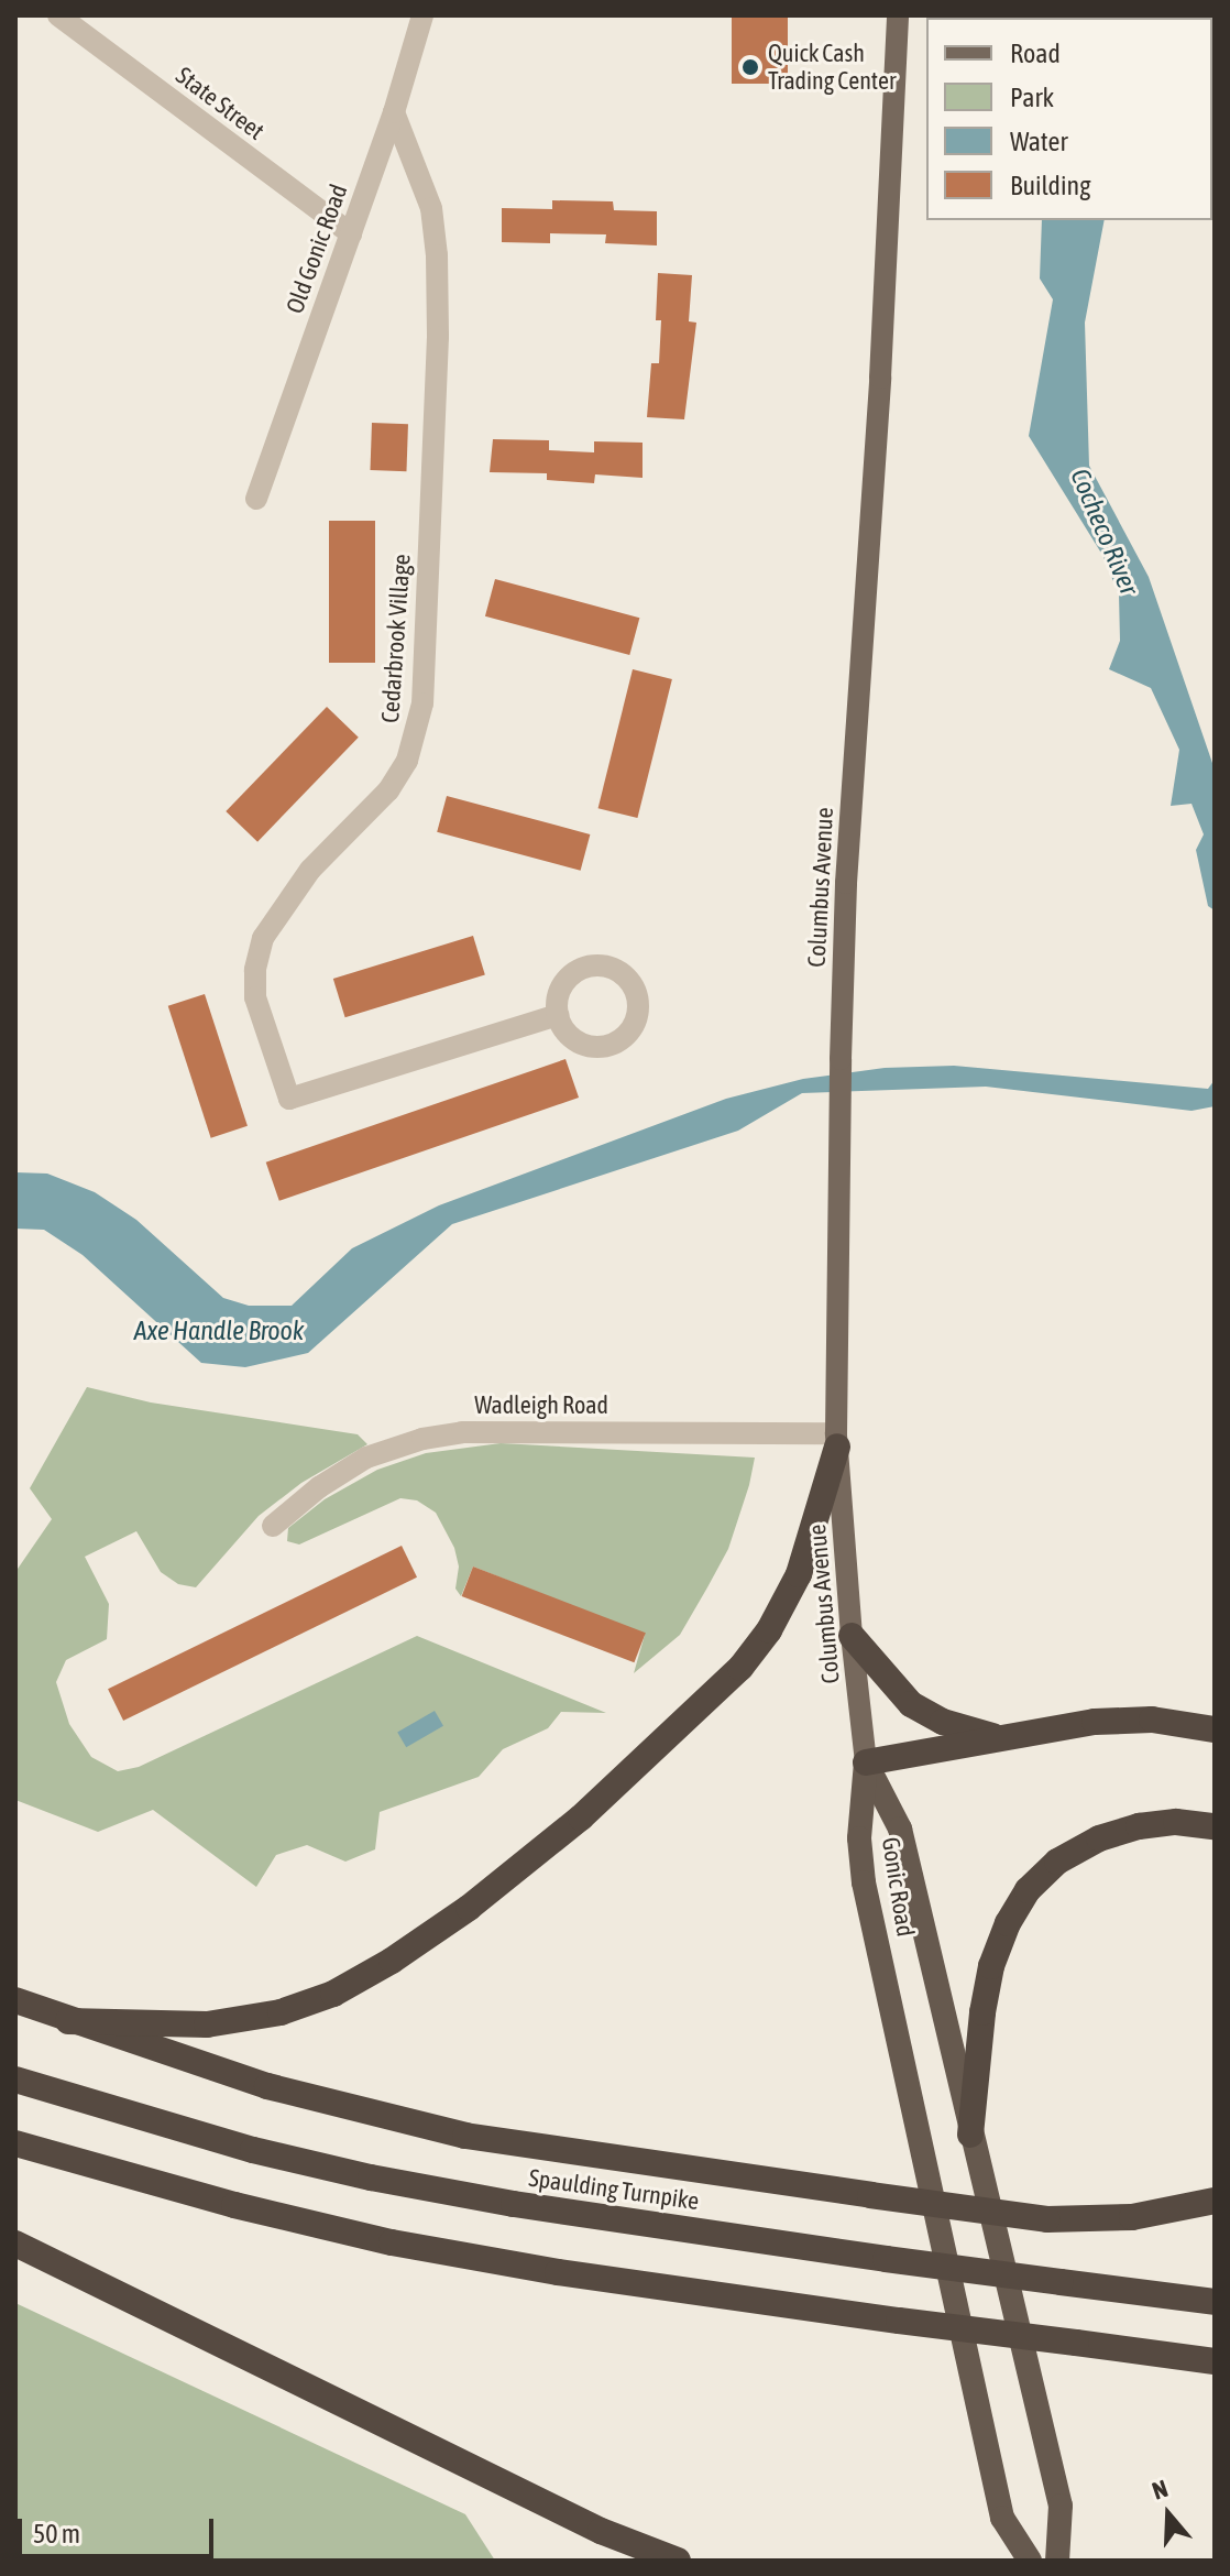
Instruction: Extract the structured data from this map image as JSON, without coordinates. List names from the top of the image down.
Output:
{
  "streets": {
    "highway": ["Gonic Road", "Spaulding Turnpike"],
    "main road": ["Columbus Avenue"],
    "street": [
      "State Street",
      "Old Gonic Road",
      "Cedarbrook Village",
      "Wadleigh Road"
    ]
  },
  "crossings": [
    ["State Street", "Old Gonic Road"],
    ["Old Gonic Road", "Cedarbrook Village"],
    ["Columbus Avenue", "Wadleigh Road"],
    ["Columbus Avenue", "Gonic Road"]
  ],
  "water": ["Cocheco River", "Axe Handle Brook"],
  "places": ["Quick Cash Trading Center"],
  "legend": [
    "Road",
    "Park",
    "Water",
    "Building"
  ],
  "scale_bar": "50 m",
  "north": "top"
}
